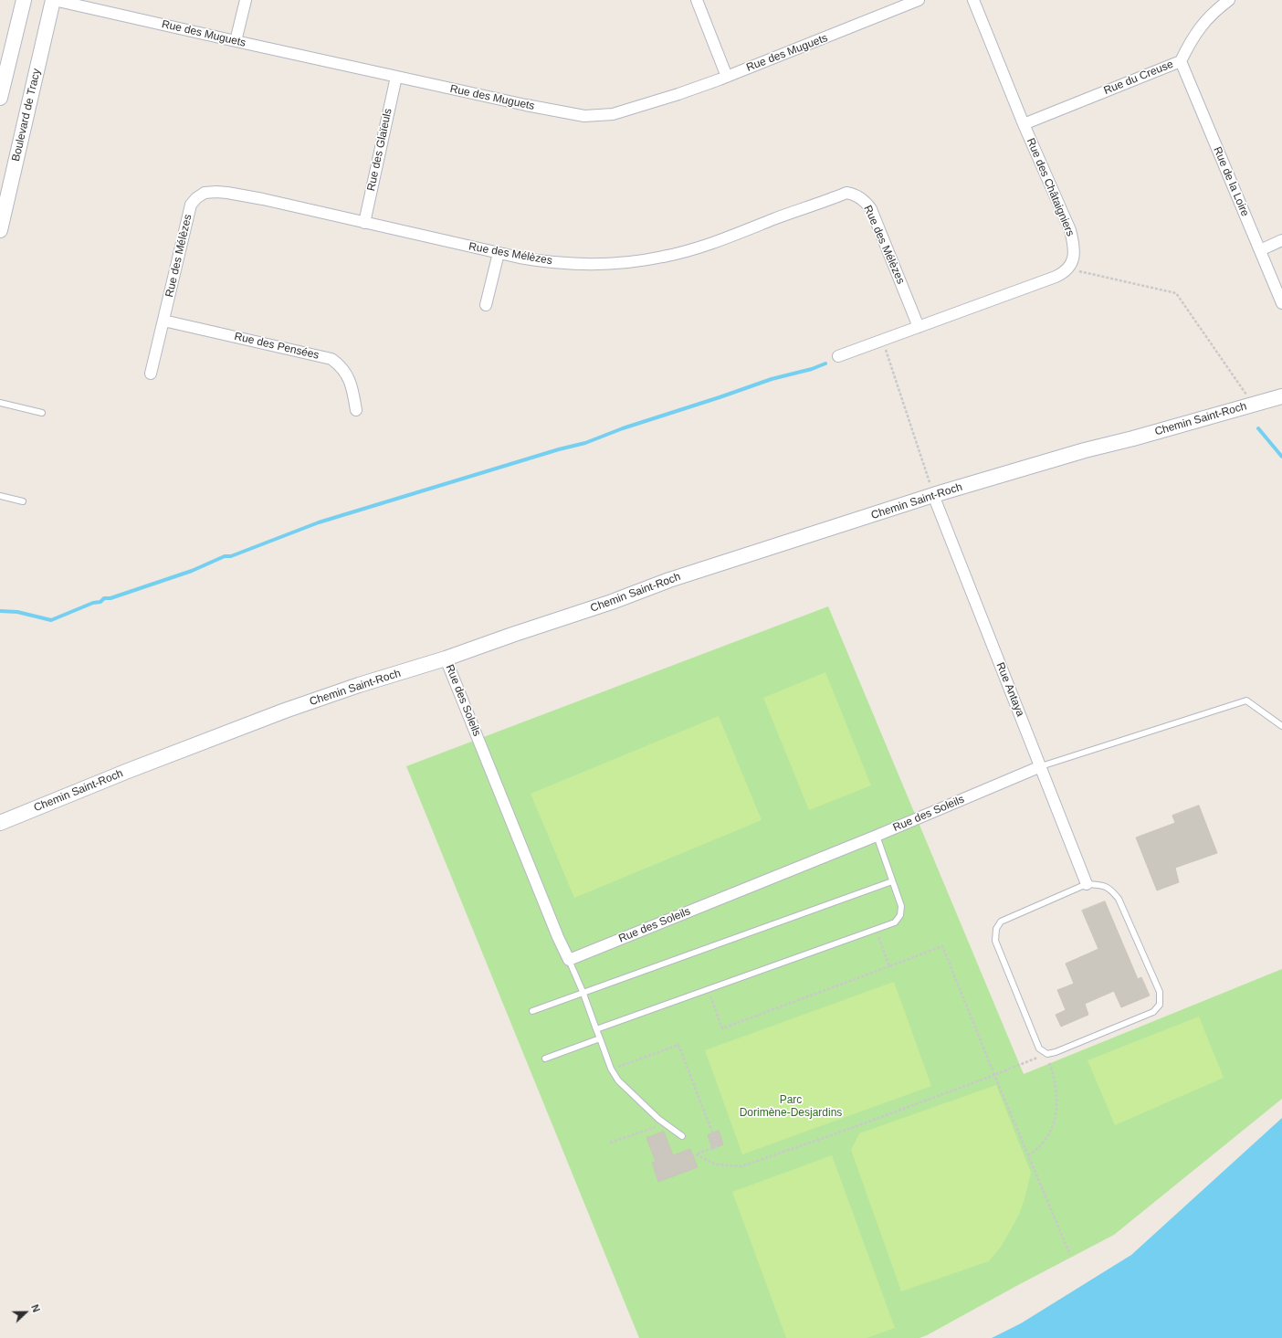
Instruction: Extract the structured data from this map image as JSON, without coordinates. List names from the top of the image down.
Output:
{
  "streets": {
    "main road": ["Boulevard de Tracy", "Chemin Saint-Roch"],
    "street": [
      "Rue des Muguets",
      "Rue du Creuse",
      "Rue des Glaïeuls",
      "Rue de la Loire",
      "Rue des Châtaigniers",
      "Rue des Mélèzes",
      "Rue des Pensées",
      "Rue Antaya",
      "Rue des Soleils"
    ]
  },
  "crossings": [
    ["Rue des Muguets", "Boulevard de Tracy"],
    ["Rue des Muguets", "Rue des Glaïeuls"],
    ["Rue du Creuse", "Rue de la Loire"],
    ["Rue du Creuse", "Rue des Châtaigniers"],
    ["Rue des Glaïeuls", "Rue des Mélèzes"],
    ["Rue des Mélèzes", "Rue des Pensées"],
    ["Chemin Saint-Roch", "Rue Antaya"],
    ["Chemin Saint-Roch", "Rue des Soleils"],
    ["Rue Antaya", "Rue des Soleils"]
  ],
  "parks": ["Parc Dorimène-Desjardins"],
  "north": "right"
}
